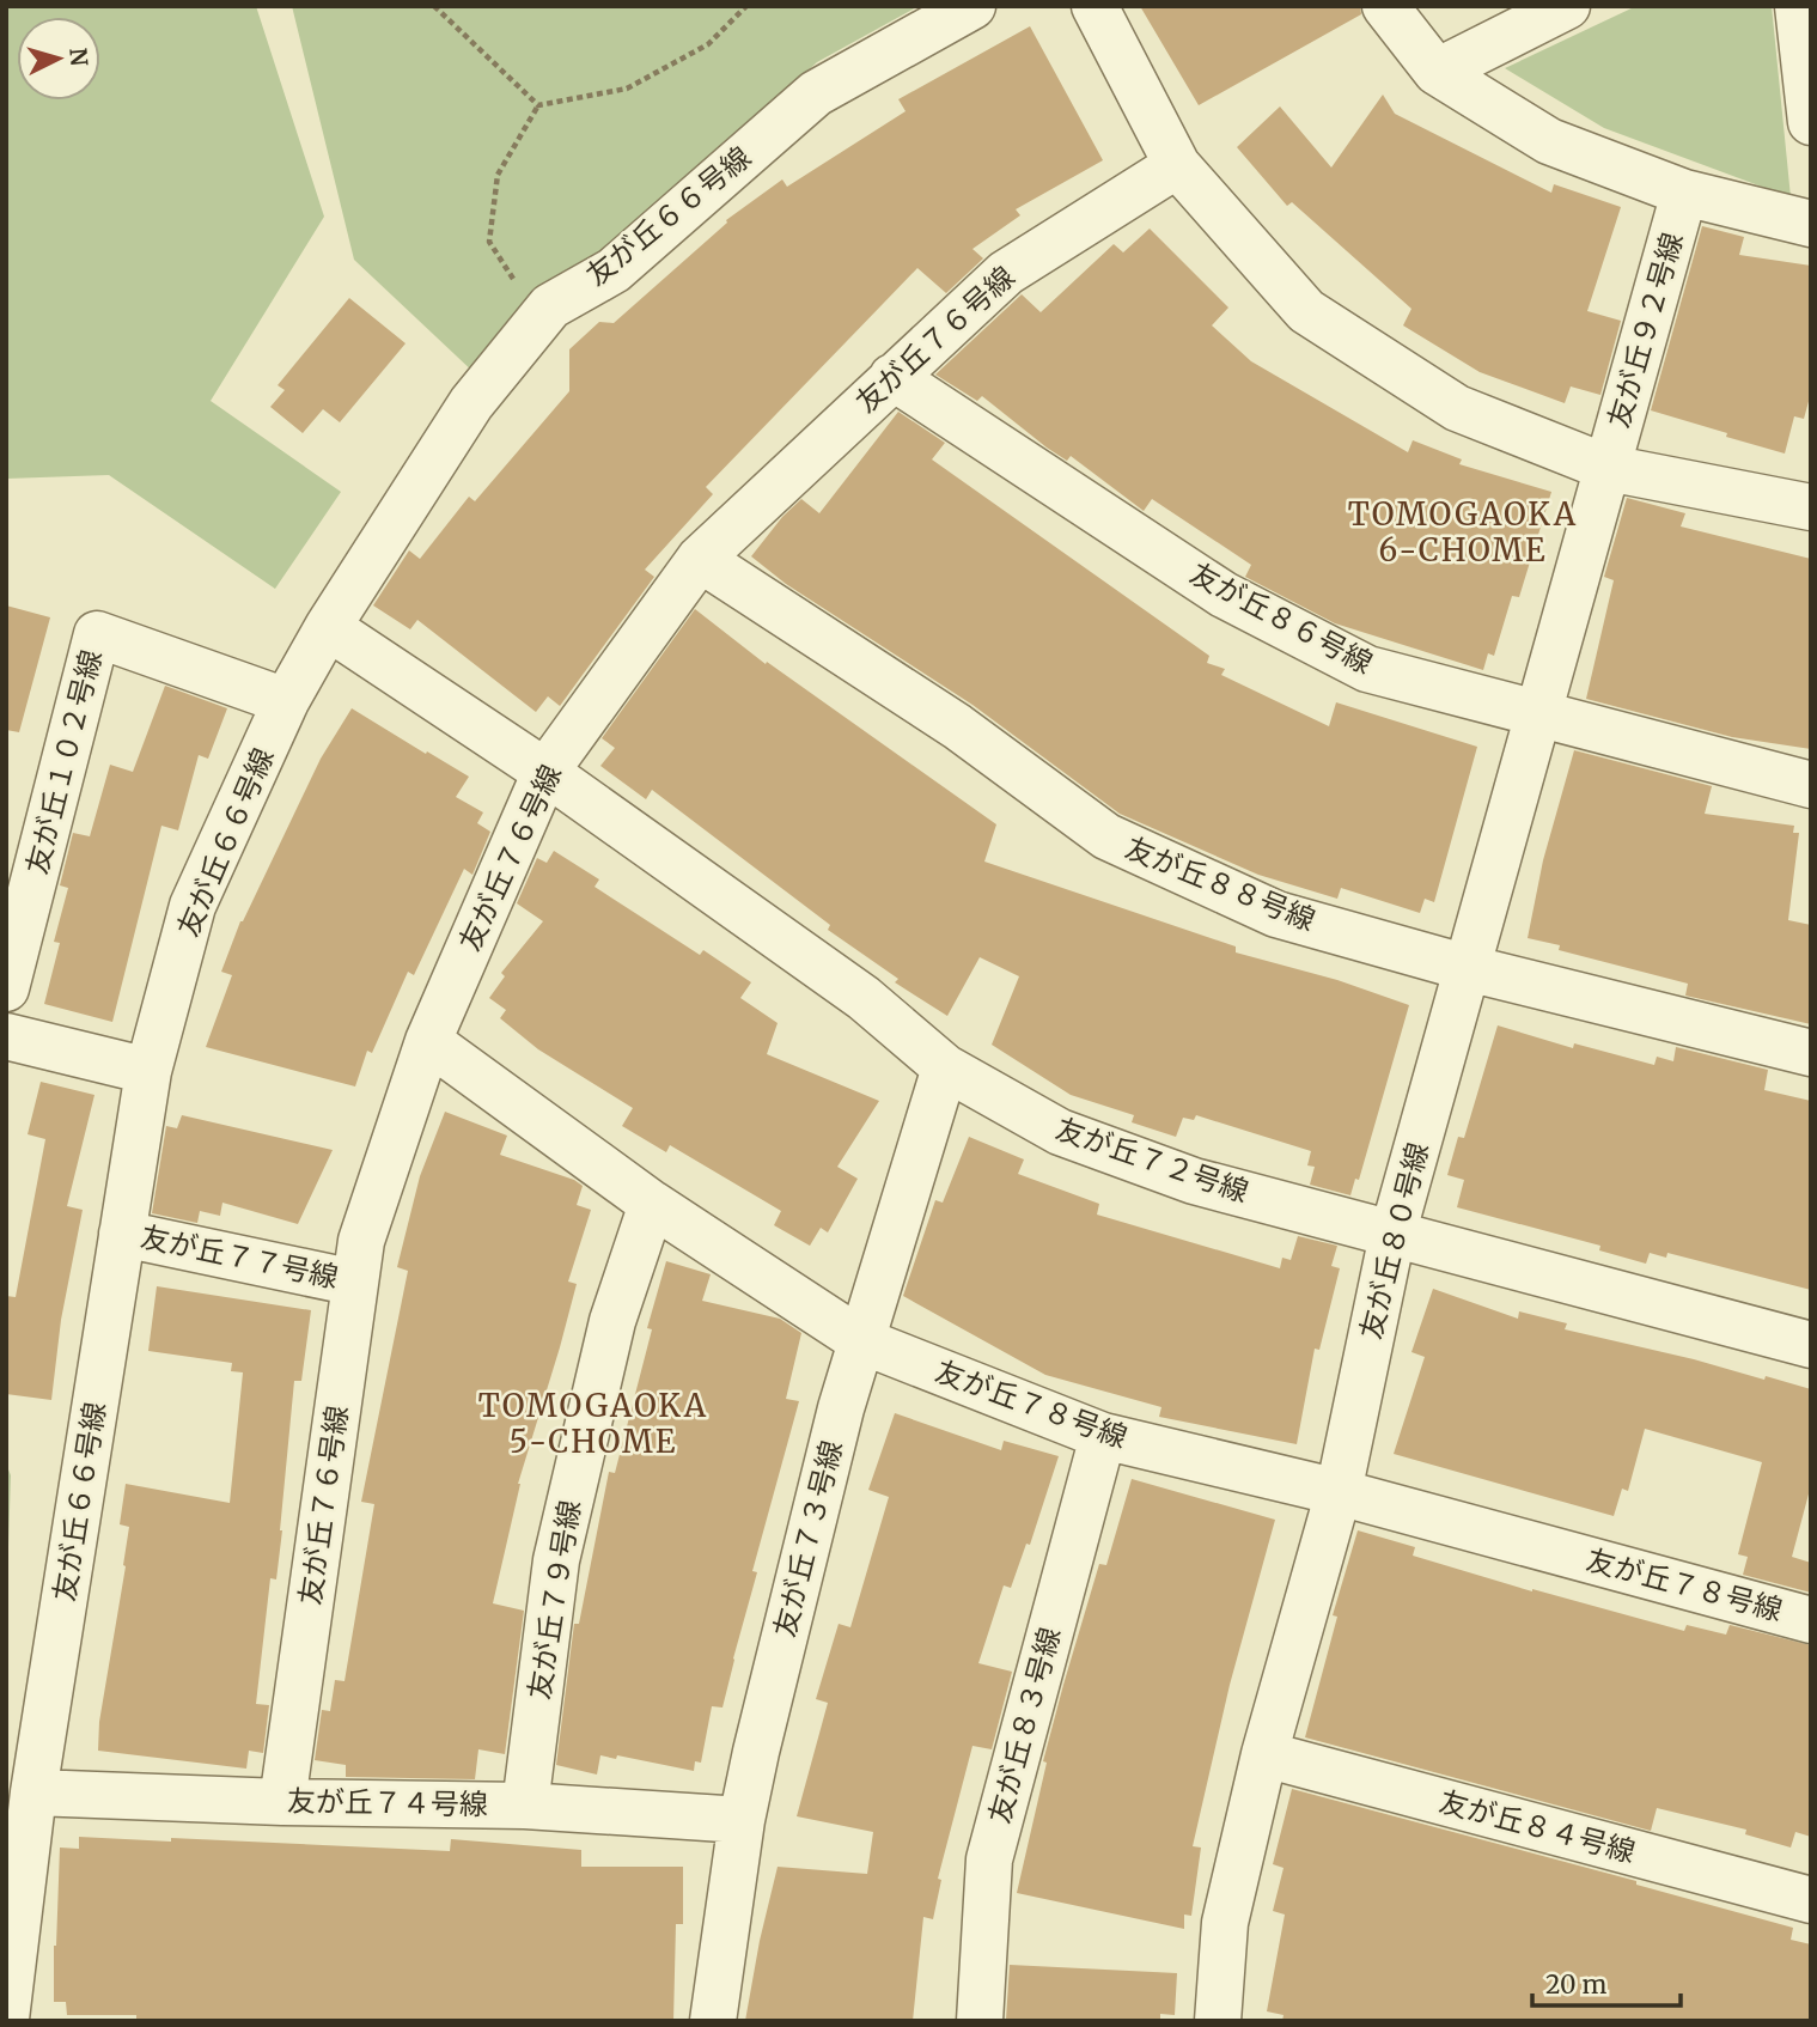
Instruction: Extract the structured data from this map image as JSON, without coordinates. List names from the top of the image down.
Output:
{
  "streets": {
    "street": [
      "友が丘６６号線",
      "友が丘９２号線",
      "友が丘７６号線",
      "友が丘８６号線",
      "友が丘１０２号線",
      "友が丘８８号線",
      "友が丘７２号線",
      "友が丘８０号線",
      "友が丘７７号線",
      "友が丘７８号線",
      "友が丘７３号線",
      "友が丘７９号線",
      "友が丘８３号線",
      "友が丘７４号線",
      "友が丘８４号線"
    ]
  },
  "crossings": [
    ["友が丘６６号線", "友が丘１０２号線"],
    ["友が丘６６号線", "友が丘７２号線"],
    ["友が丘６６号線", "友が丘７７号線"],
    ["友が丘６６号線", "友が丘７４号線"],
    ["友が丘９２号線", "友が丘８０号線"],
    ["友が丘７６号線", "友が丘８６号線"],
    ["友が丘７６号線", "友が丘８８号線"],
    ["友が丘７６号線", "友が丘７２号線"],
    ["友が丘７６号線", "友が丘７７号線"],
    ["友が丘７６号線", "友が丘７８号線"],
    ["友が丘７６号線", "友が丘７４号線"],
    ["友が丘８６号線", "友が丘８０号線"],
    ["友が丘８８号線", "友が丘８０号線"],
    ["友が丘７２号線", "友が丘８０号線"],
    ["友が丘７２号線", "友が丘７３号線"],
    ["友が丘８０号線", "友が丘７８号線"],
    ["友が丘８０号線", "友が丘８４号線"],
    ["友が丘７８号線", "友が丘７３号線"],
    ["友が丘７８号線", "友が丘７９号線"],
    ["友が丘７８号線", "友が丘８３号線"],
    ["友が丘７３号線", "友が丘７４号線"],
    ["友が丘７９号線", "友が丘７４号線"]
  ],
  "districts": ["TOMOGAOKA 6-CHOME", "TOMOGAOKA 5-CHOME"],
  "scale_bar": "20 m",
  "north": "right"
}
